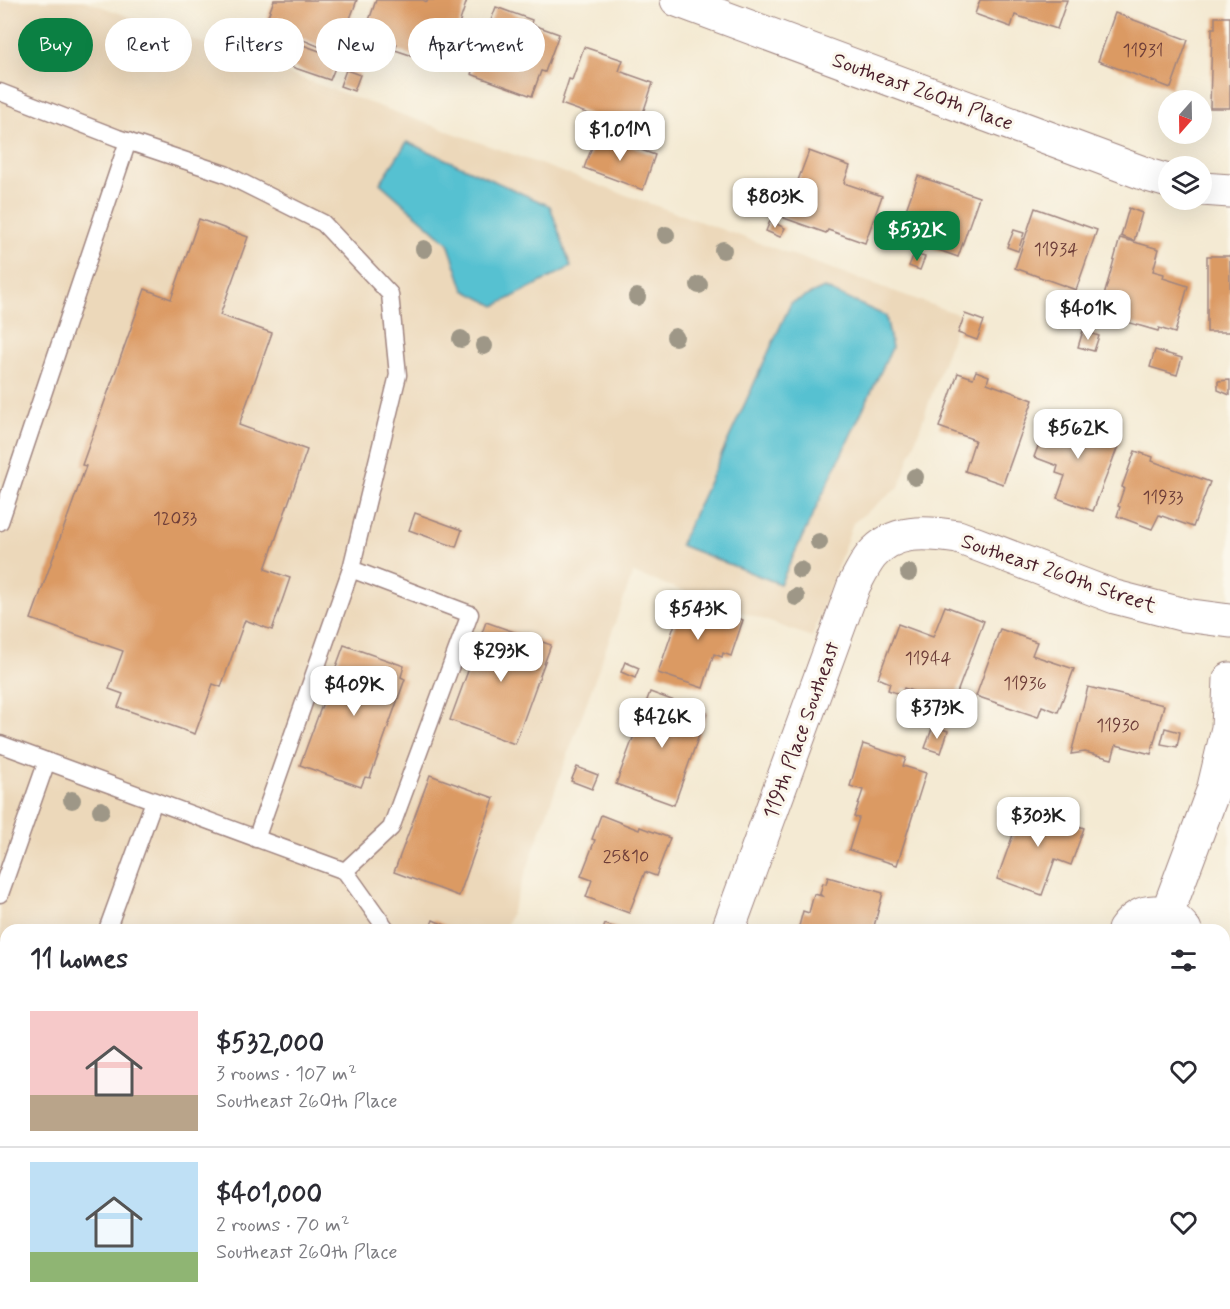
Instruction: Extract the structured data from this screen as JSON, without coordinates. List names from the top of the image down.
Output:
{
  "streets": {
    "street": ["Southeast 260th Place", "Southeast 260th Street", "119th Place Southeast"]
  },
  "crossings": [
    ["Southeast 260th Street", "119th Place Southeast"]
  ],
  "house_numbers": [
    "11931",
    "11934",
    "11933",
    "12033",
    "11944",
    "11936",
    "11930",
    "25810"
  ],
  "north": "bottom",
  "page": {
    "chip": [
      "Buy",
      "Rent",
      "Filters",
      "New",
      "Apartment"
    ],
    "price": [
      "$1.01M",
      "$803K",
      "$532K",
      "$401K",
      "$562K",
      "$543K",
      "$293K",
      "$409K",
      "$373K",
      "$426K",
      "$303K"
    ],
    "heading": "11 homes",
    "list": [
      {
        "name": "$532,000",
        "note": "3 rooms · 107 m² · Southeast 260th Place"
      },
      {
        "name": "$401,000",
        "note": "2 rooms · 70 m² · Southeast 260th Place"
      }
    ]
  }
}
